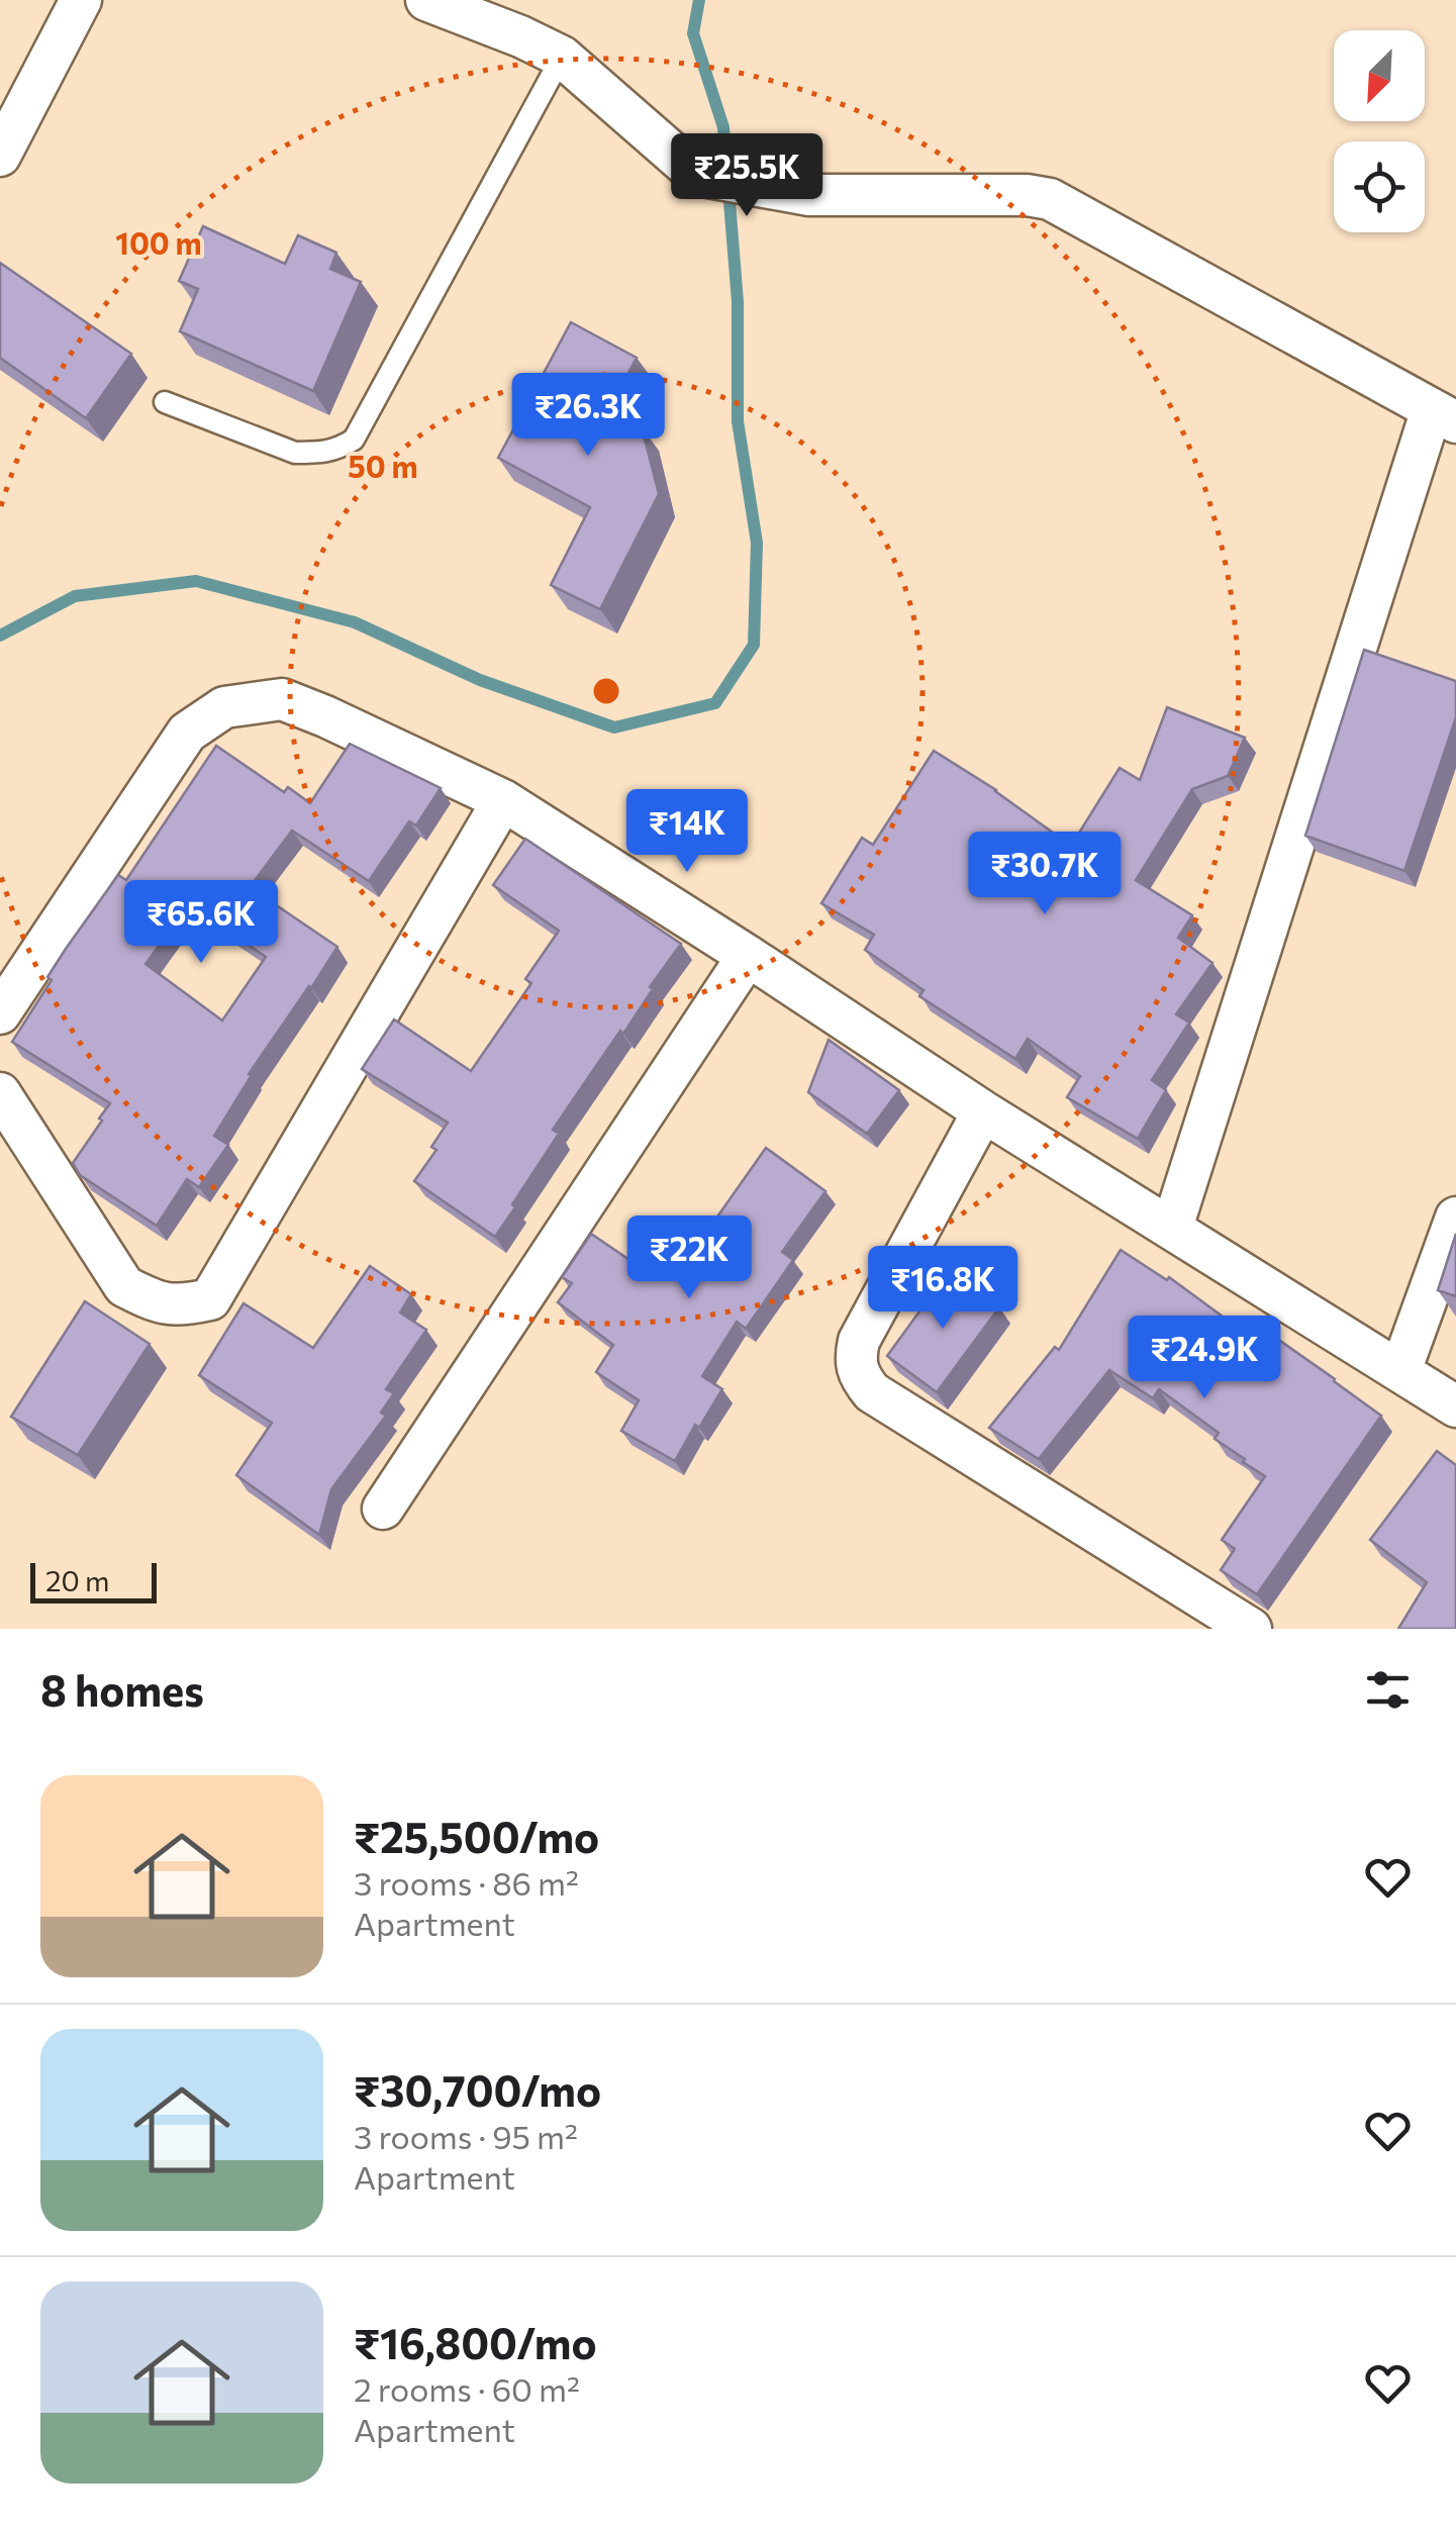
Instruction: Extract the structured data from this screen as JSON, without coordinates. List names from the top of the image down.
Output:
{
  "scale_bar": "20 m",
  "north": "bottom left",
  "page": {
    "price": [
      "₹25.5K",
      "₹26.3K",
      "₹14K",
      "₹30.7K",
      "₹65.6K",
      "₹22K",
      "₹16.8K",
      "₹24.9K"
    ],
    "scale": "20 m",
    "heading": "8 homes",
    "list": [
      {
        "name": "₹25,500/mo",
        "note": "3 rooms · 86 m² · Apartment"
      },
      {
        "name": "₹30,700/mo",
        "note": "3 rooms · 95 m² · Apartment"
      },
      {
        "name": "₹16,800/mo",
        "note": "2 rooms · 60 m² · Apartment"
      }
    ]
  },
  "rings": ["100 m", "50 m"]
}
